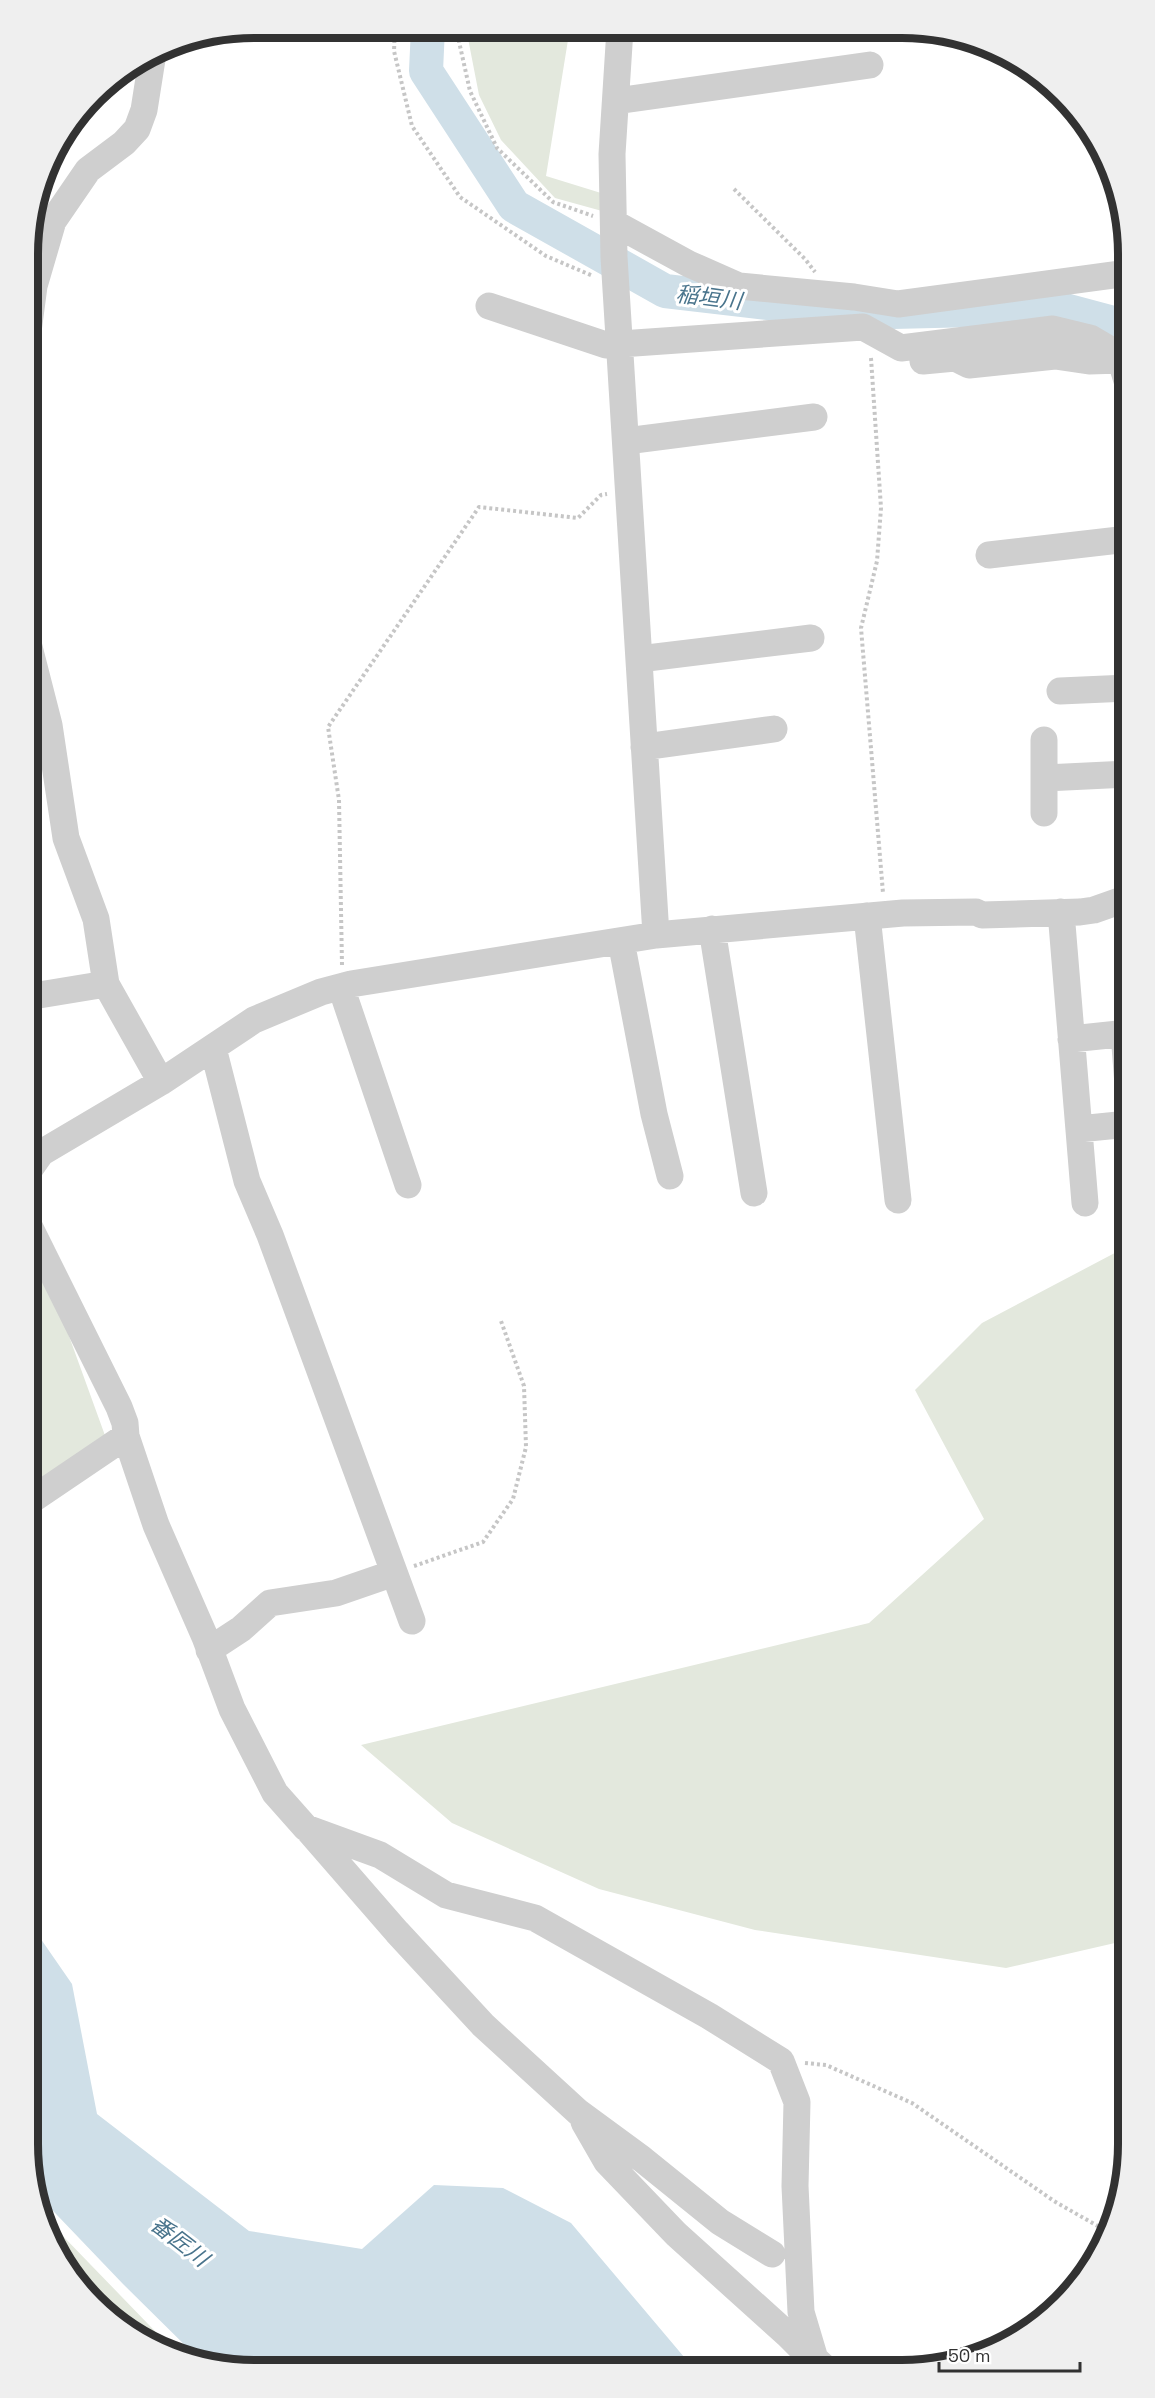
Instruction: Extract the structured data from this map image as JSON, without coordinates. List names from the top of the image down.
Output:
{
  "water": ["稲垣川", "番匠川"],
  "scale_bar": "50 m"
}
